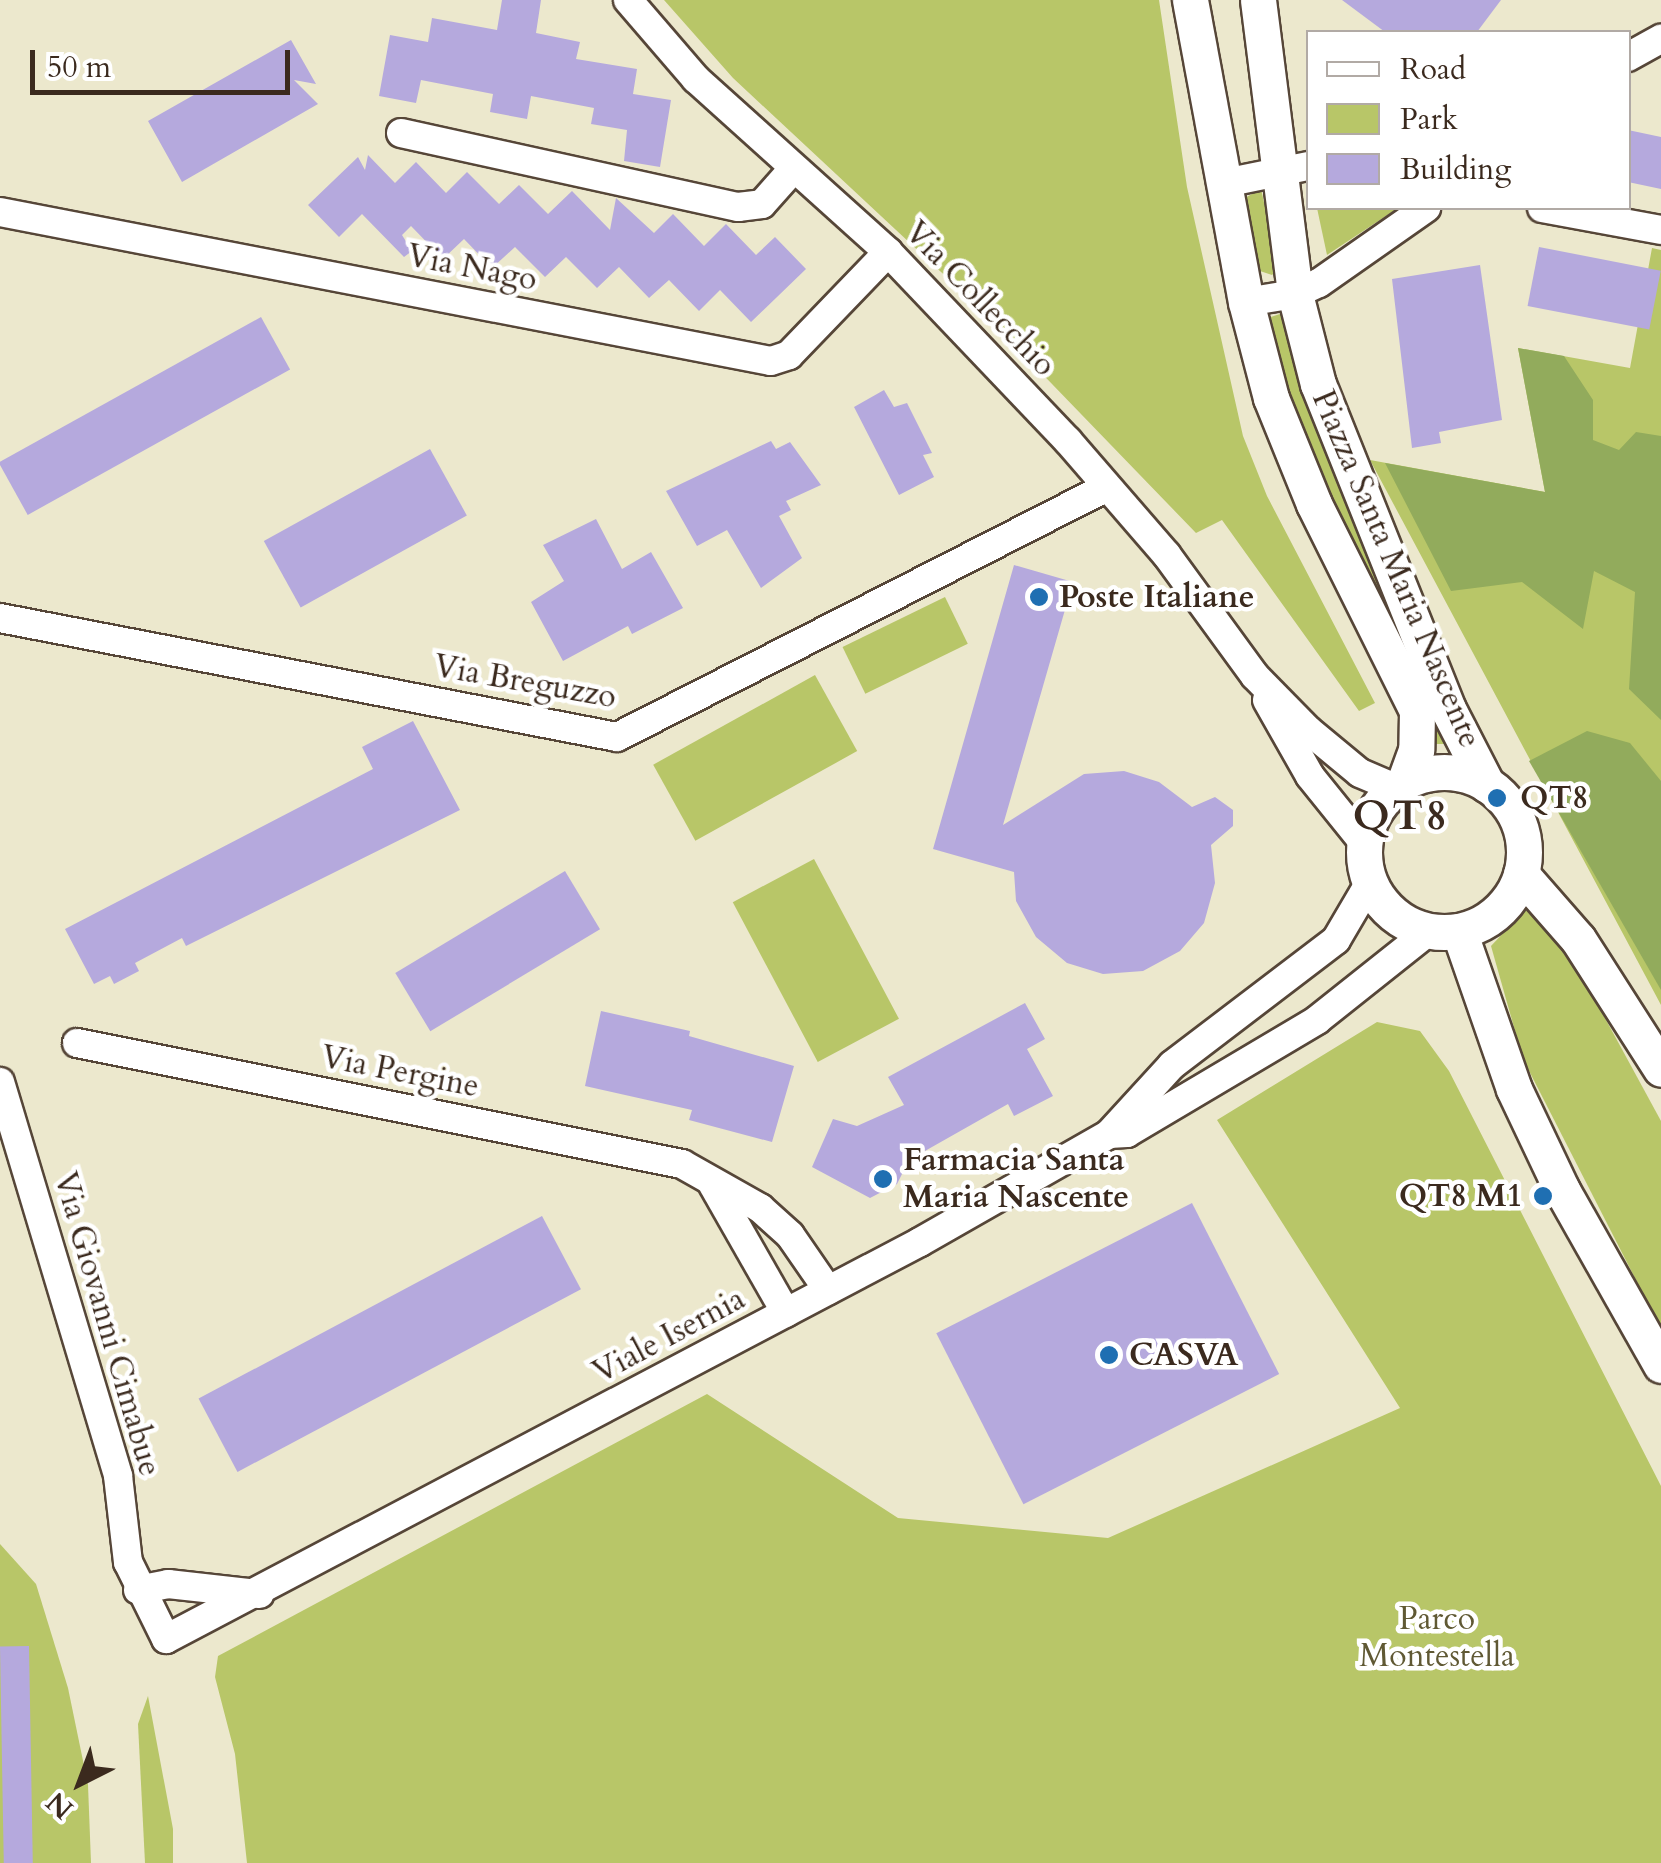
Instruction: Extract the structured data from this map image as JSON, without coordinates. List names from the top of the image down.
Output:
{
  "streets": {
    "street": [
      "Via Nago",
      "Via Collecchio",
      "Piazza Santa Maria Nascente",
      "Via Breguzzo",
      "Via Pergine",
      "Via Giovanni Cimabue",
      "Viale Isernia"
    ]
  },
  "crossings": [
    ["Via Nago", "Via Collecchio"],
    ["Via Collecchio", "Via Breguzzo"],
    ["Piazza Santa Maria Nascente", "Viale Isernia"],
    ["Via Pergine", "Viale Isernia"],
    ["Via Giovanni Cimabue", "Viale Isernia"]
  ],
  "districts": ["QT8"],
  "parks": ["Parco Montestella"],
  "places": [
    "Poste Italiane",
    "QT8",
    "Farmacia Santa Maria Nascente",
    "QT8 M1",
    "CASVA"
  ],
  "legend": ["Road", "Park", "Building"],
  "scale_bar": "50 m",
  "north": "bottom left"
}
